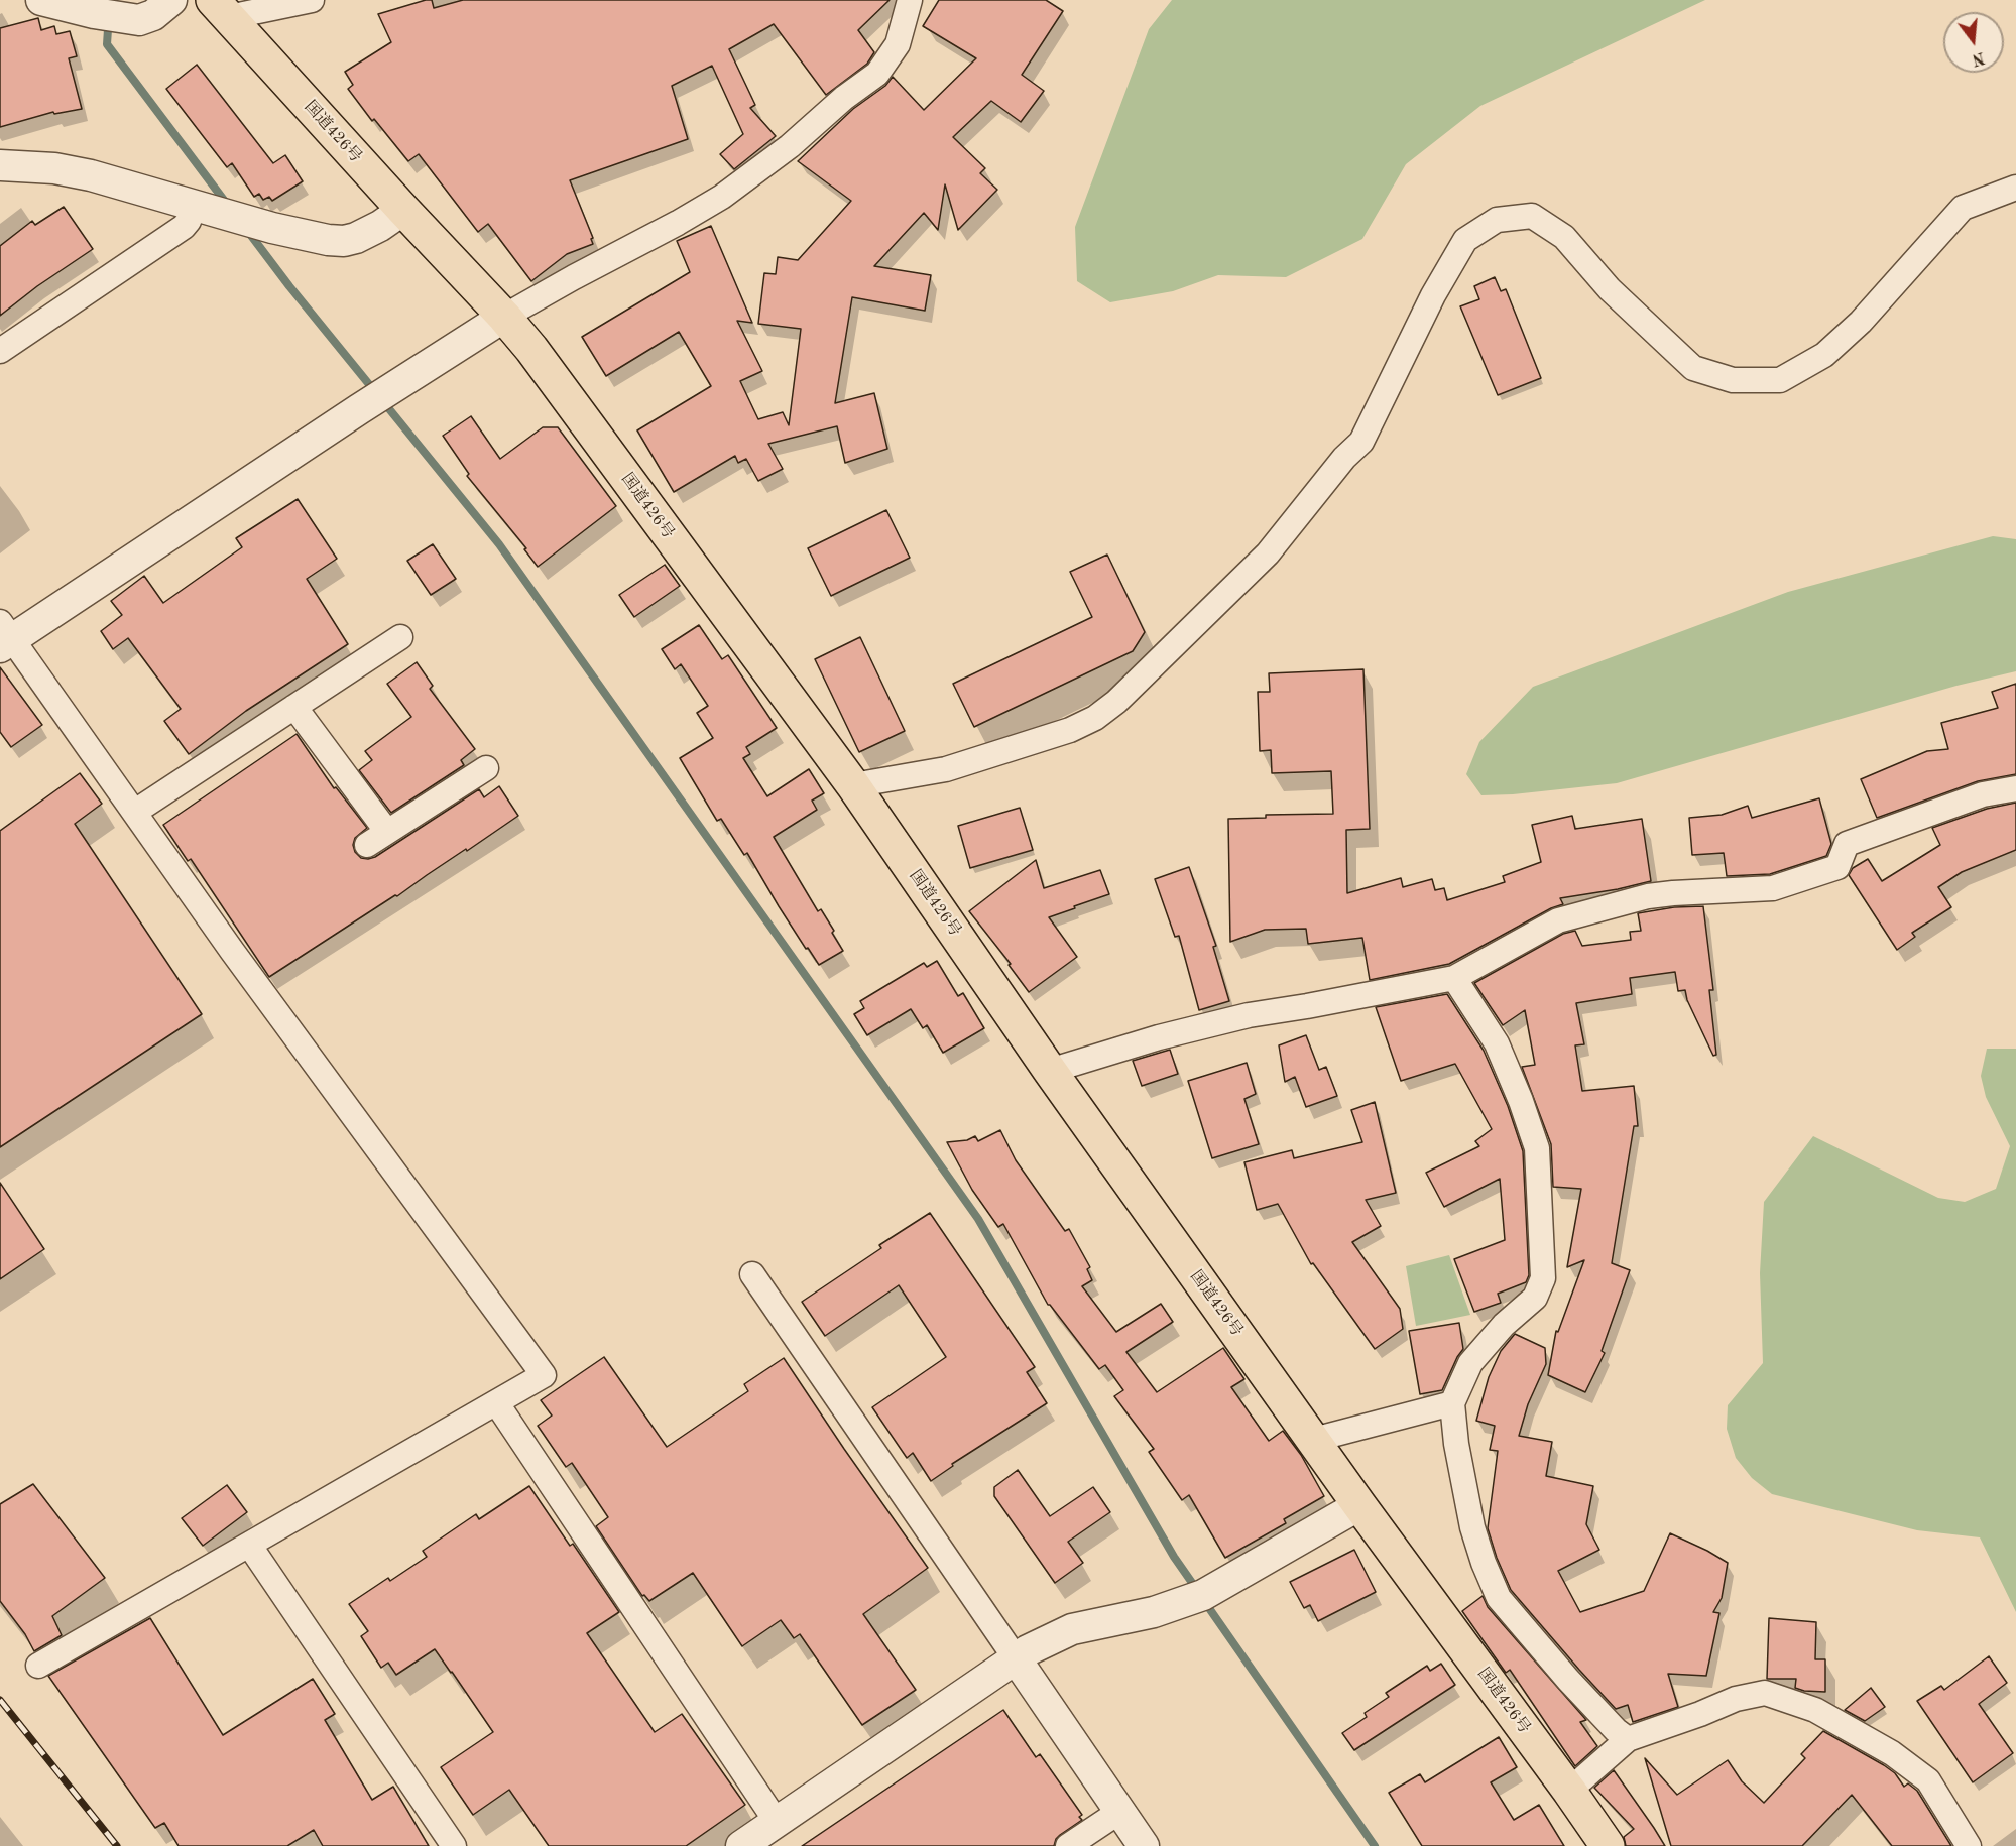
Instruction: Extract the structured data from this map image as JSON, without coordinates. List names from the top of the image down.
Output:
{
  "streets": {
    "highway": ["国道426号"]
  },
  "north": "bottom"
}
